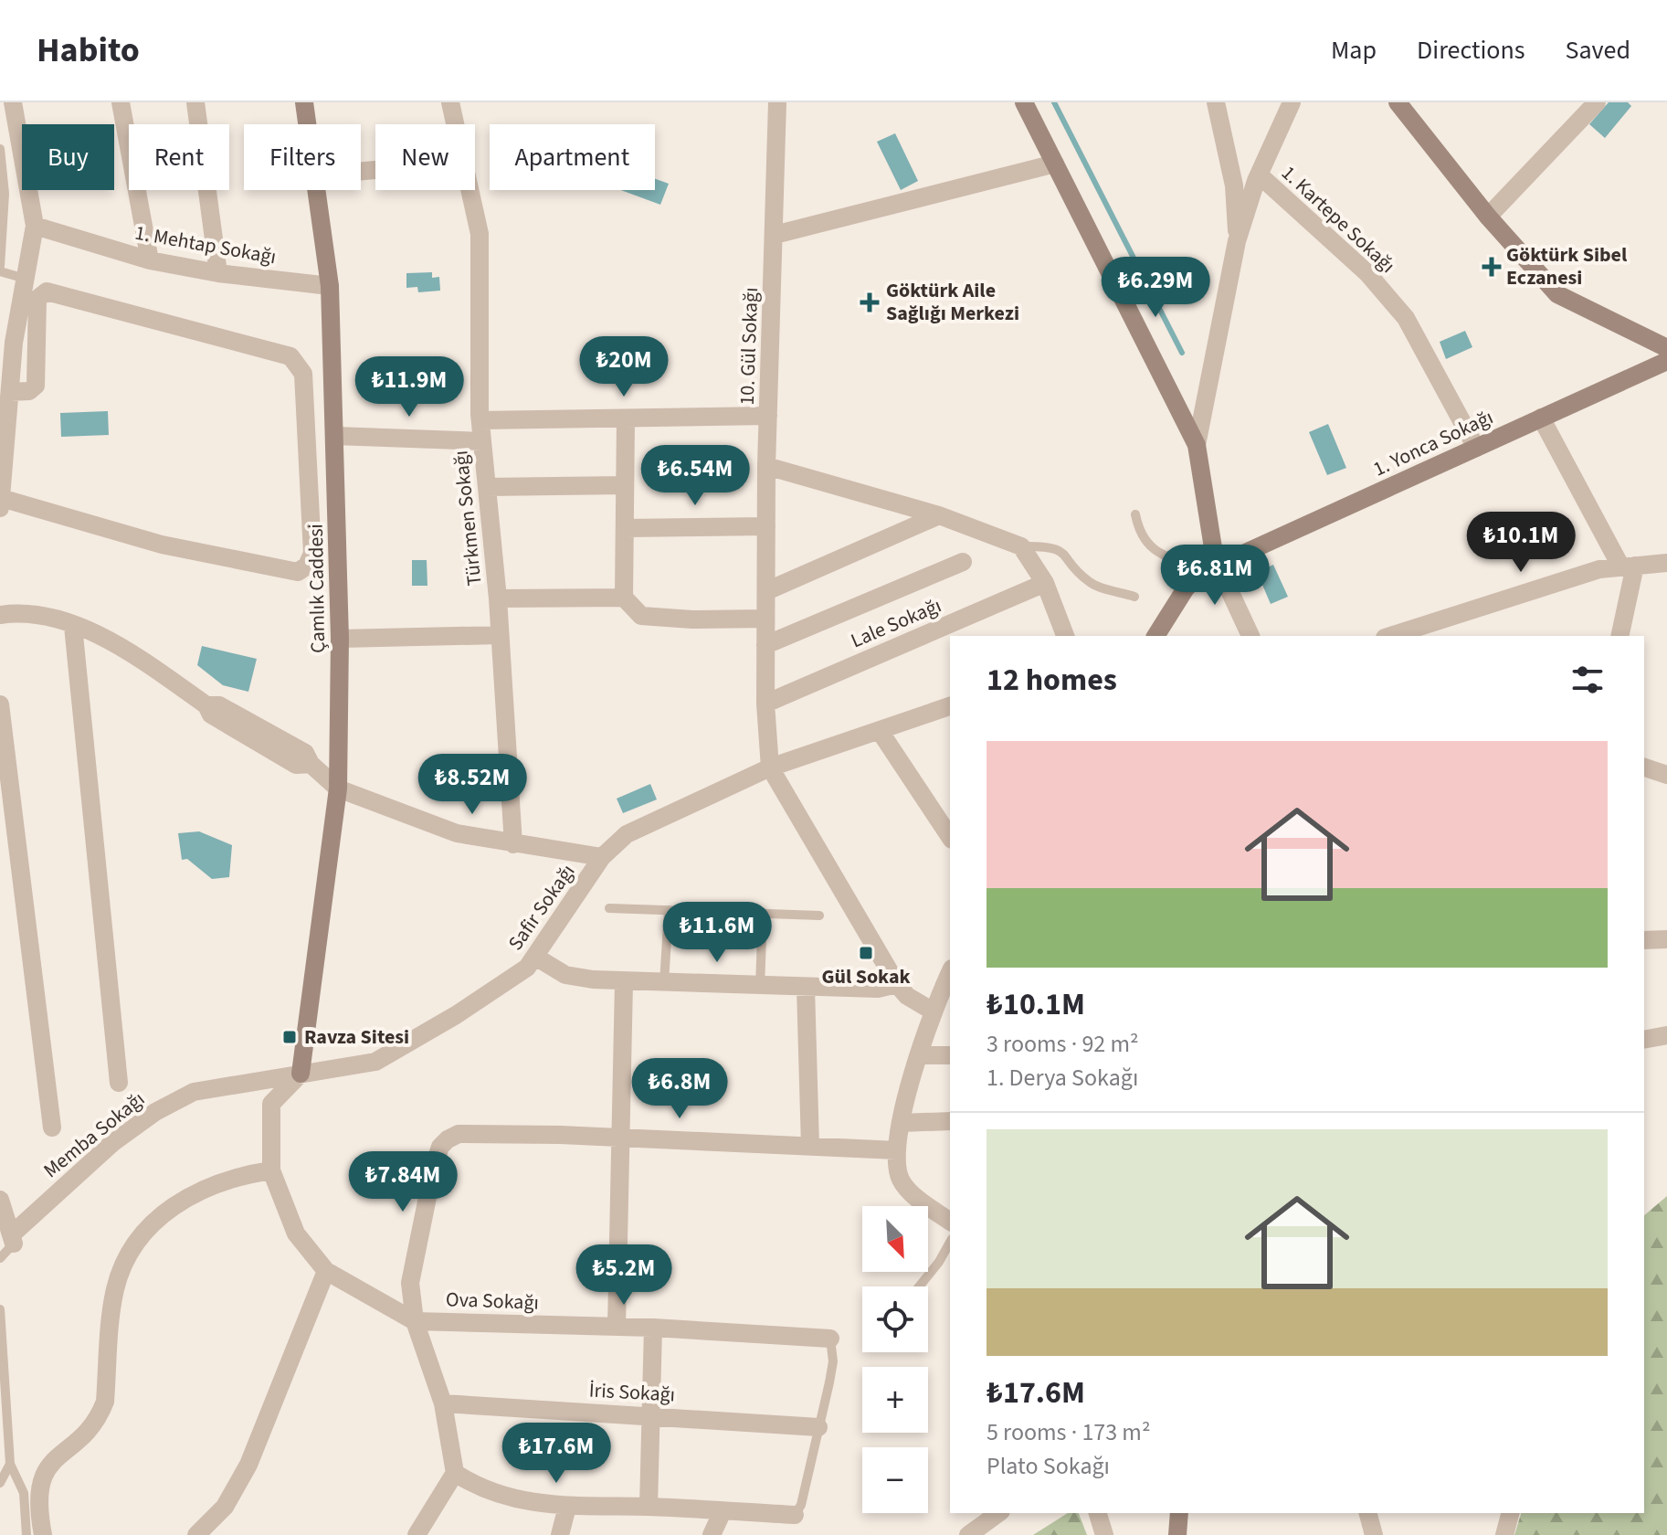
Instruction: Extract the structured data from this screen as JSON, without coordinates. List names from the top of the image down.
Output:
{
  "streets": {
    "main road": ["1. Yonca Sokağı", "Çamlık Caddesi"],
    "street": [
      "1. Kartepe Sokağı",
      "1. Mehtap Sokağı",
      "10. Gül Sokağı",
      "Türkmen Sokağı",
      "Lale Sokağı",
      "Safir Sokağı",
      "Memba Sokağı",
      "Ova Sokağı",
      "İris Sokağı"
    ]
  },
  "crossings": [
    ["1. Kartepe Sokağı", "1. Yonca Sokağı"],
    ["1. Mehtap Sokağı", "Çamlık Caddesi"],
    ["10. Gül Sokağı", "Lale Sokağı"],
    ["10. Gül Sokağı", "Safir Sokağı"],
    ["Çamlık Caddesi", "Safir Sokağı"],
    ["Çamlık Caddesi", "Memba Sokağı"],
    ["Safir Sokağı", "Memba Sokağı"]
  ],
  "places": {
    "health": ["Göktürk Sibel Eczanesi", "Göktürk Aile Sağlığı Merkezi"],
    "transit": ["Gül Sokak", "Ravza Sitesi"]
  },
  "north": "bottom right",
  "page": {
    "header": "Habito",
    "nav": ["Map", "Directions", "Saved"],
    "chip": [
      "Buy",
      "Rent",
      "Filters",
      "New",
      "Apartment"
    ],
    "price": [
      "₺6.29M",
      "₺20M",
      "₺11.9M",
      "₺6.54M",
      "₺10.1M",
      "₺6.81M",
      "₺8.52M",
      "₺11.6M",
      "₺6.8M",
      "₺7.84M",
      "₺5.2M",
      "₺17.6M"
    ],
    "heading": "12 homes",
    "list": [
      {
        "name": "₺10.1M",
        "note": "3 rooms · 92 m² · 1. Derya Sokağı"
      },
      {
        "name": "₺17.6M",
        "note": "5 rooms · 173 m² · Plato Sokağı"
      }
    ],
    "map_buttons": ["+", "−"]
  }
}
